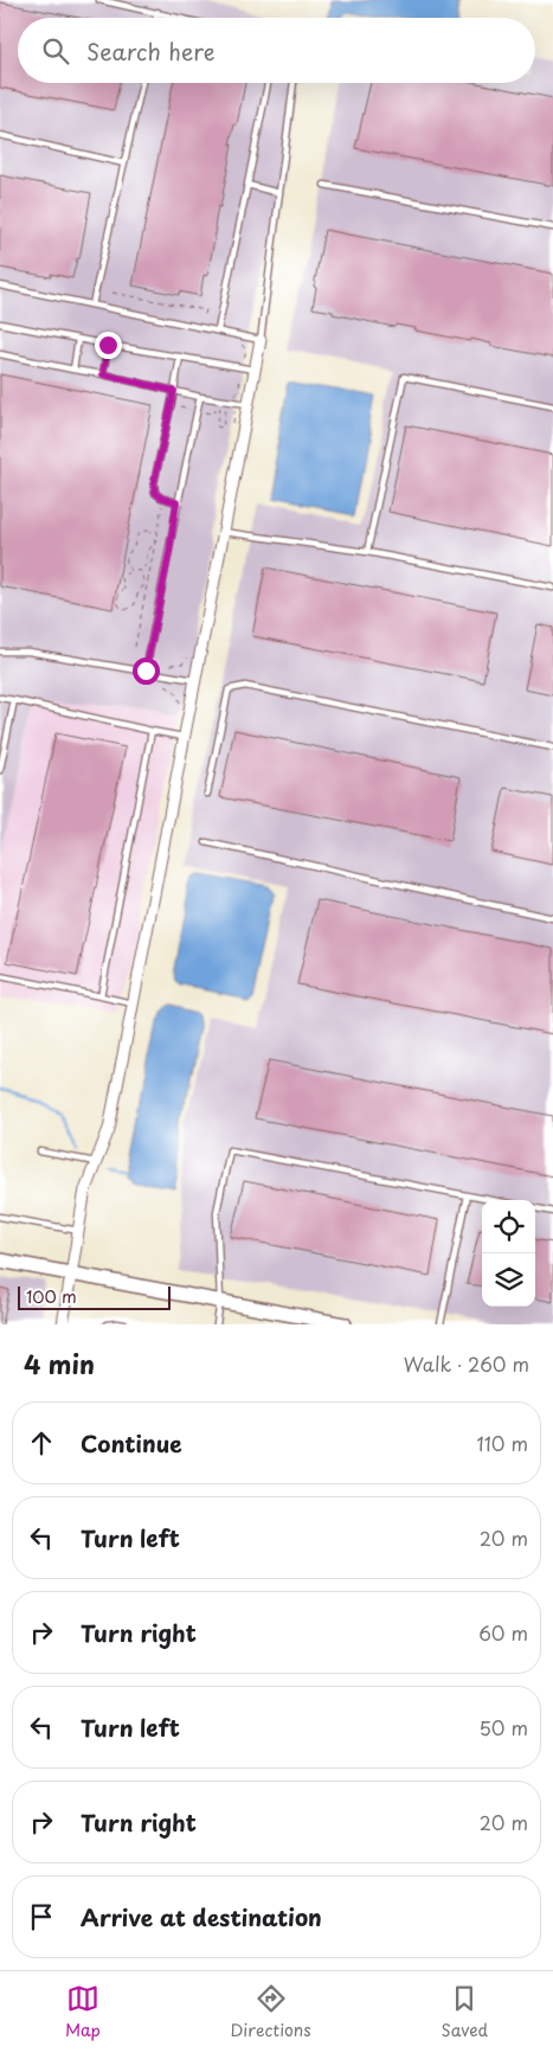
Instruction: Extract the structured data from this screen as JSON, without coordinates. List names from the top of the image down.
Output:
{
  "scale_bar": "100 m",
  "page": {
    "search": "Search here",
    "scale": "100 m",
    "heading": ["4 min", "Walk · 260 m"],
    "list": [
      ["Continue", "110 m"],
      ["Turn left", "20 m"],
      ["Turn right", "60 m"],
      ["Turn left", "50 m"],
      ["Turn right", "20 m"],
      "Arrive at destination"
    ],
    "nav": ["Map", "Directions", "Saved"]
  }
}
